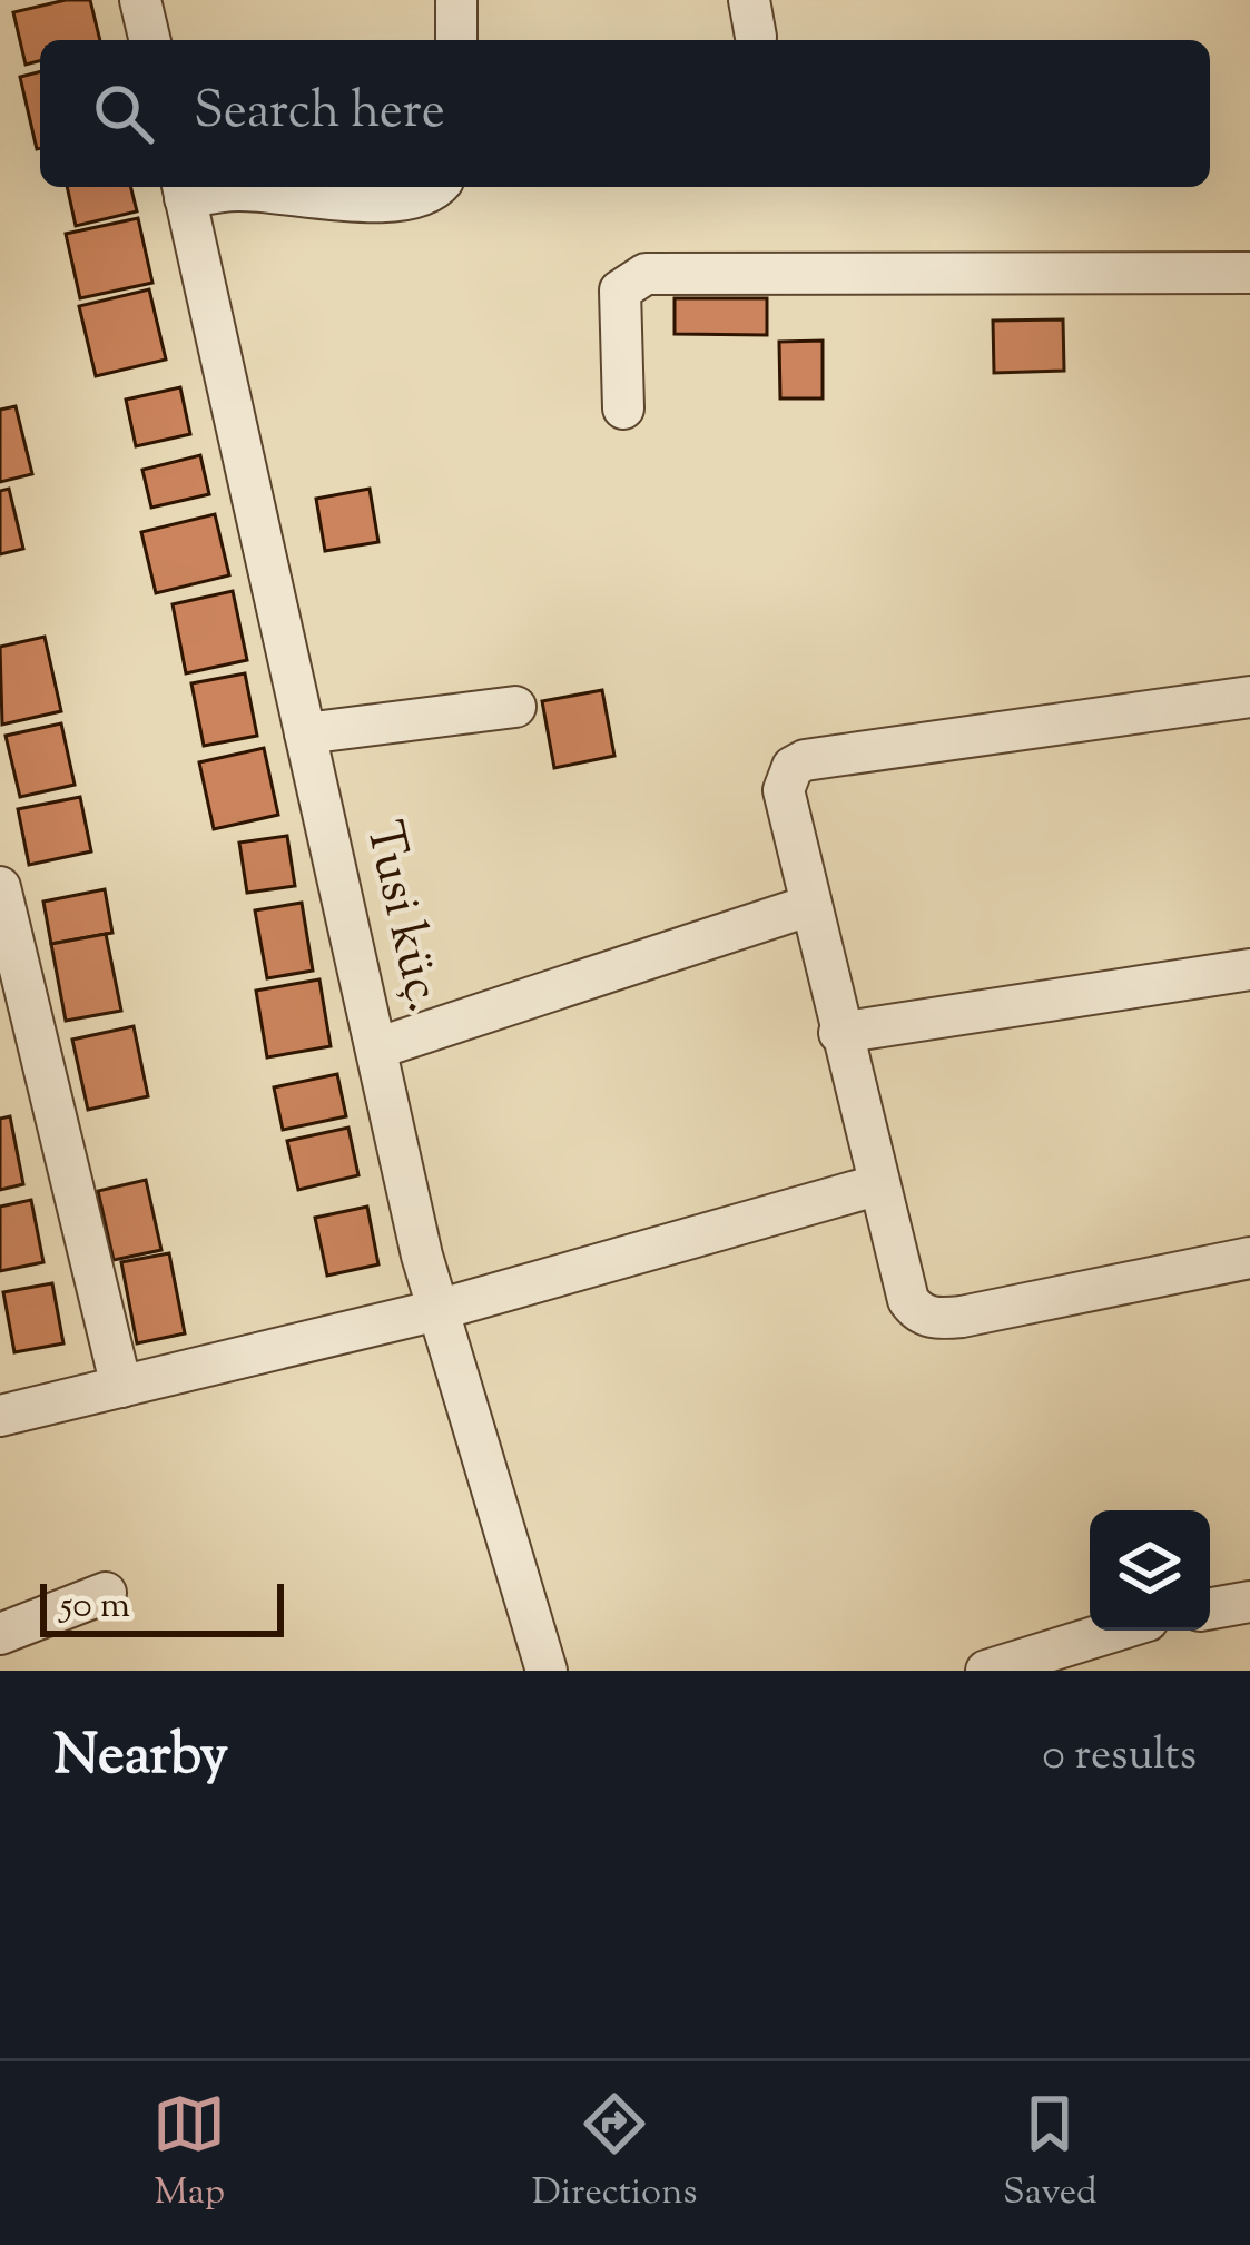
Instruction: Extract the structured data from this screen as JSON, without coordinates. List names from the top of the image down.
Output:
{
  "streets": {
    "street": ["Tusi küç."]
  },
  "scale_bar": "50 m",
  "page": {
    "search": "Search here",
    "scale": "50 m",
    "heading": ["Nearby", "0 results"],
    "nav": ["Map", "Directions", "Saved"]
  }
}
